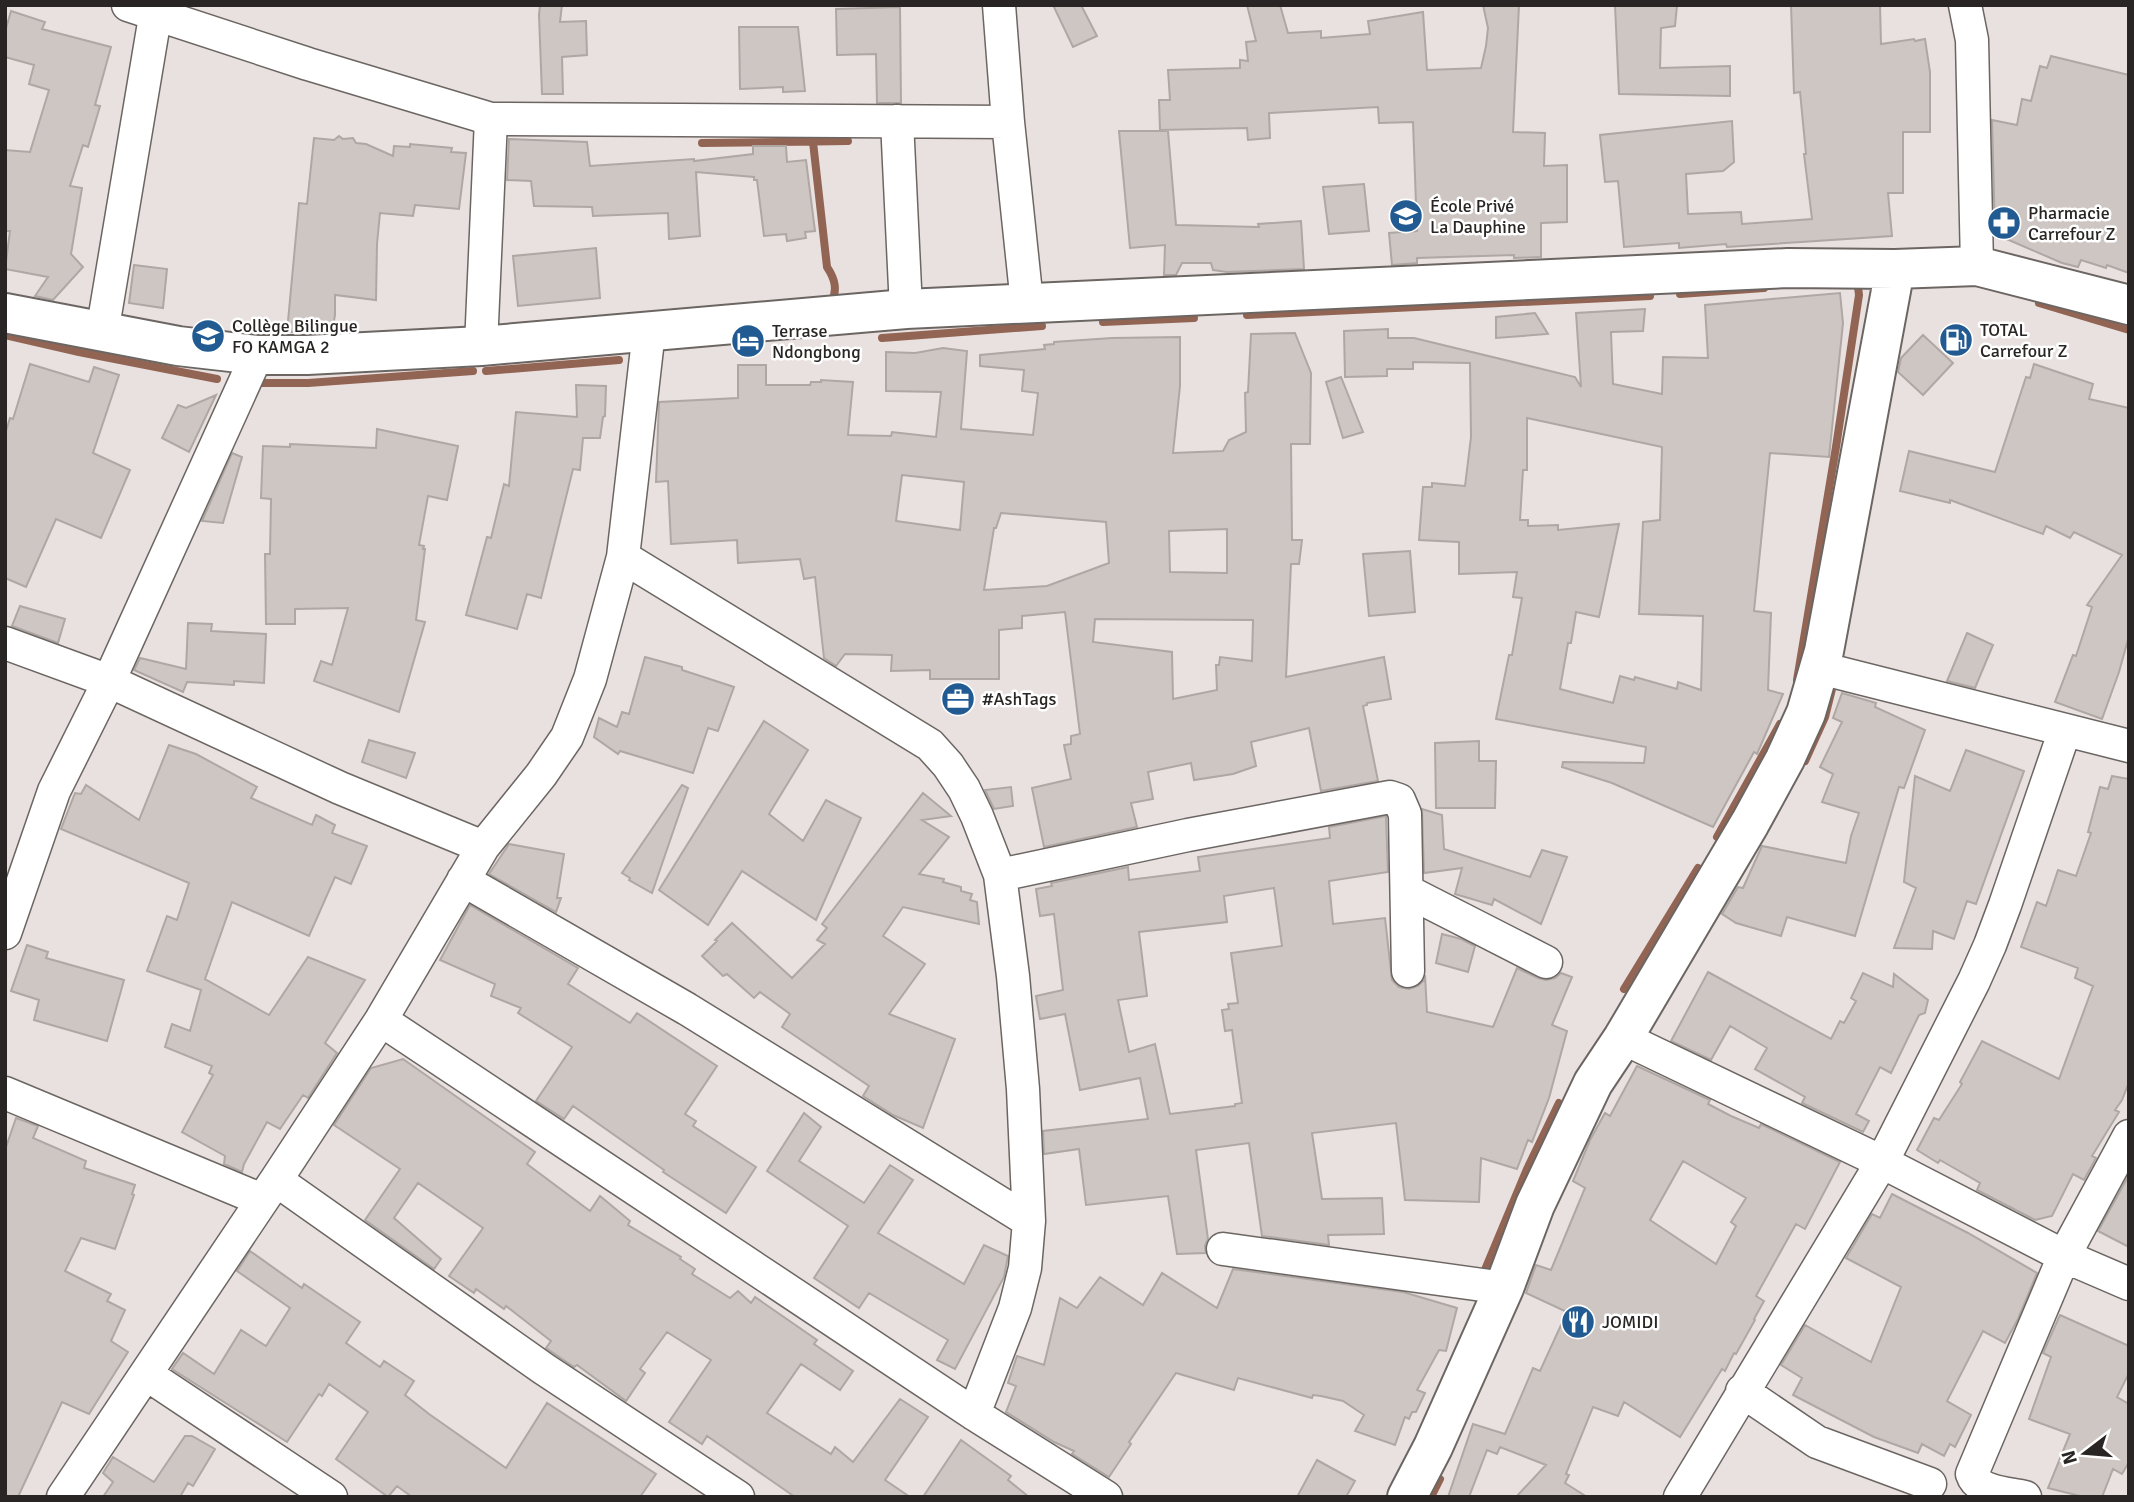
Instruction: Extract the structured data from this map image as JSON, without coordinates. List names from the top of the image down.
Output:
{
  "places": {
    "school or university": ["École Privé La Dauphine", "Collège Bilingue FO KAMGA 2"],
    "pharmacy": ["Pharmacie Carrefour Z"],
    "fuel station": ["TOTAL Carrefour Z"],
    "hotel": ["Terrase Ndongbong"],
    "office": ["#AshTags"],
    "restaurant": ["JOMIDI"]
  },
  "north": "left"
}
